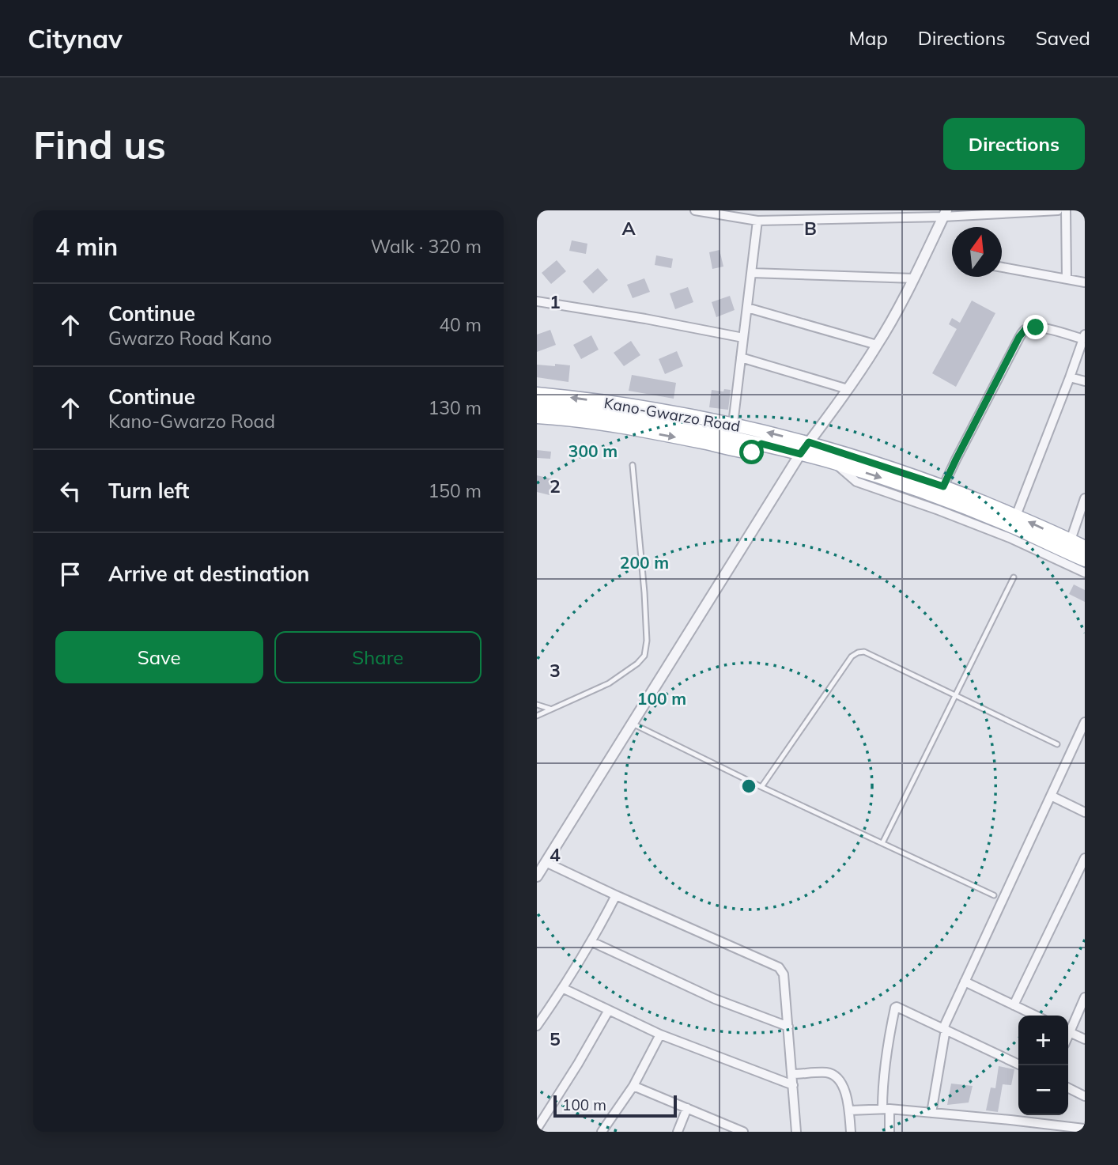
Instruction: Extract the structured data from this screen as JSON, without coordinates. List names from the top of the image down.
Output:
{
  "streets": {
    "main road": ["Kano-Gwarzo Road"]
  },
  "scale_bar": "100 m",
  "north": "top",
  "page": {
    "header": "Citynav",
    "nav": ["Map", "Directions", "Saved"],
    "buttons": [
      "Directions",
      ["Save", "Share"]
    ],
    "title": "Find us",
    "heading": ["4 min", "Walk · 320 m"],
    "list": [
      ["Continue", "Gwarzo Road Kano", "40 m"],
      ["Continue", "Kano-Gwarzo Road", "130 m"],
      ["Turn left", "150 m"],
      "Arrive at destination"
    ],
    "map_buttons": ["+", "−"],
    "scale": "100 m"
  },
  "grid": {
    "columns": ["A", "B"],
    "rows": [
      "1",
      "2",
      "3",
      "4",
      "5"
    ]
  },
  "rings": ["300 m", "200 m", "100 m"]
}
